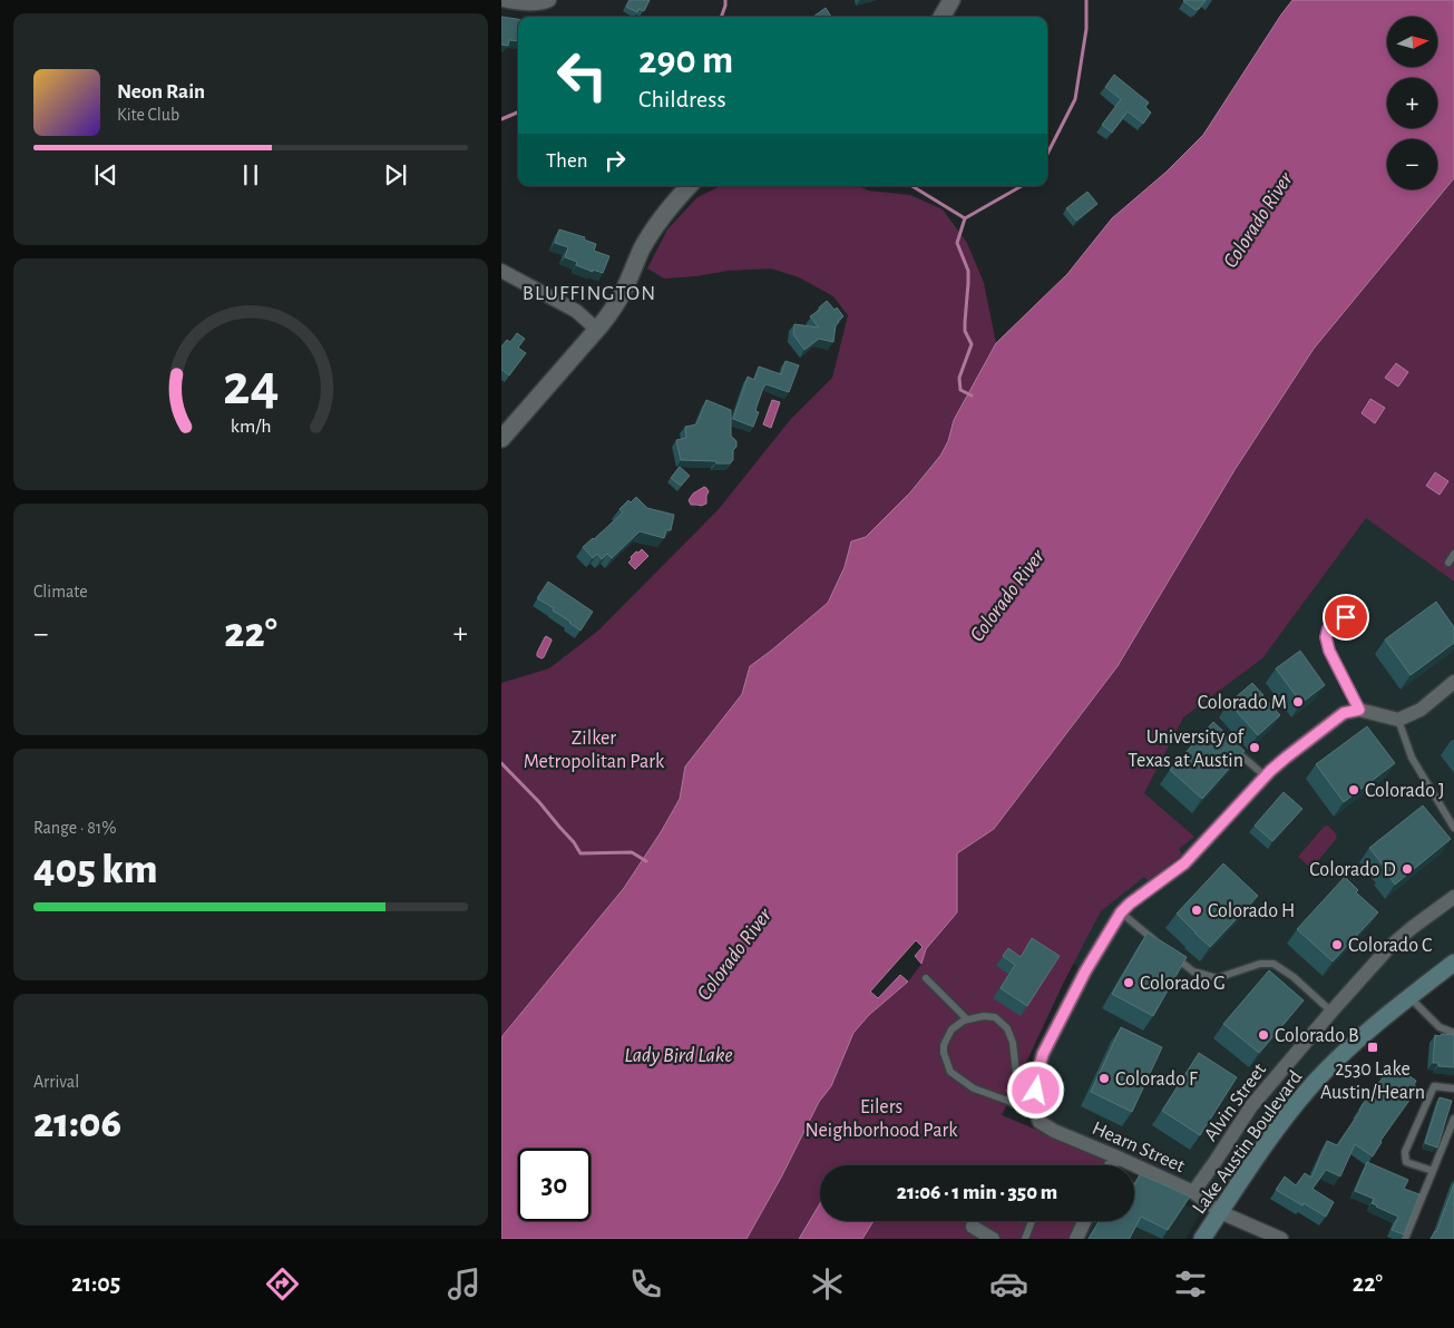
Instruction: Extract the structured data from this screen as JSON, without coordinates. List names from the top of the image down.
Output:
{
  "streets": {
    "main road": ["Lake Austin Boulevard"],
    "street": ["Alvin Street", "Hearn Street"]
  },
  "crossings": [
    ["Alvin Street", "Hearn Street"],
    ["Lake Austin Boulevard", "Hearn Street"]
  ],
  "districts": ["BLUFFINGTON"],
  "water": ["Colorado River", "Lady Bird Lake"],
  "parks": ["Zilker Metropolitan Park", "Eilers Neighborhood Park"],
  "places": {
    "other": [
      "Colorado M",
      "University of Texas at Austin",
      "Colorado J",
      "Colorado D",
      "Colorado H",
      "Colorado C",
      "Colorado G",
      "Colorado B",
      "Colorado F"
    ],
    "transit": ["2530 Lake Austin/Hearn"]
  },
  "north": "right",
  "page": {
    "map_buttons": ["+", "−"],
    "turn": ["290 m", "Childress"],
    "song": ["Neon Rain", "Kite Club"],
    "then": "Then",
    "tile": [
      "Climate",
      ["Range · 81%", "405 km"],
      ["Arrival", "21:06"]
    ],
    "heat": ["−", "22°", "+"],
    "limit": "30",
    "trip": "21:06 · 1 min · 350 m",
    "tabs": ["21:05", "22°"],
    "gauge": ["24", "km/h"]
  }
}
